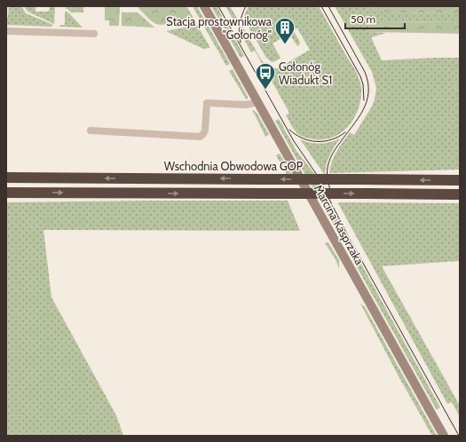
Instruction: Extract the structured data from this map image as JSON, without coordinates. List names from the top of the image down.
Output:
{
  "streets": {
    "highway": ["Wschodnia Obwodowa GOP"],
    "street": ["Marcina Kasprzaka"]
  },
  "places": {
    "building": ["Stacja prostownikowa \"Gołonóg\""],
    "bus stop": ["Gołonóg Wiadukt S1"]
  },
  "scale_bar": "50 m"
}
